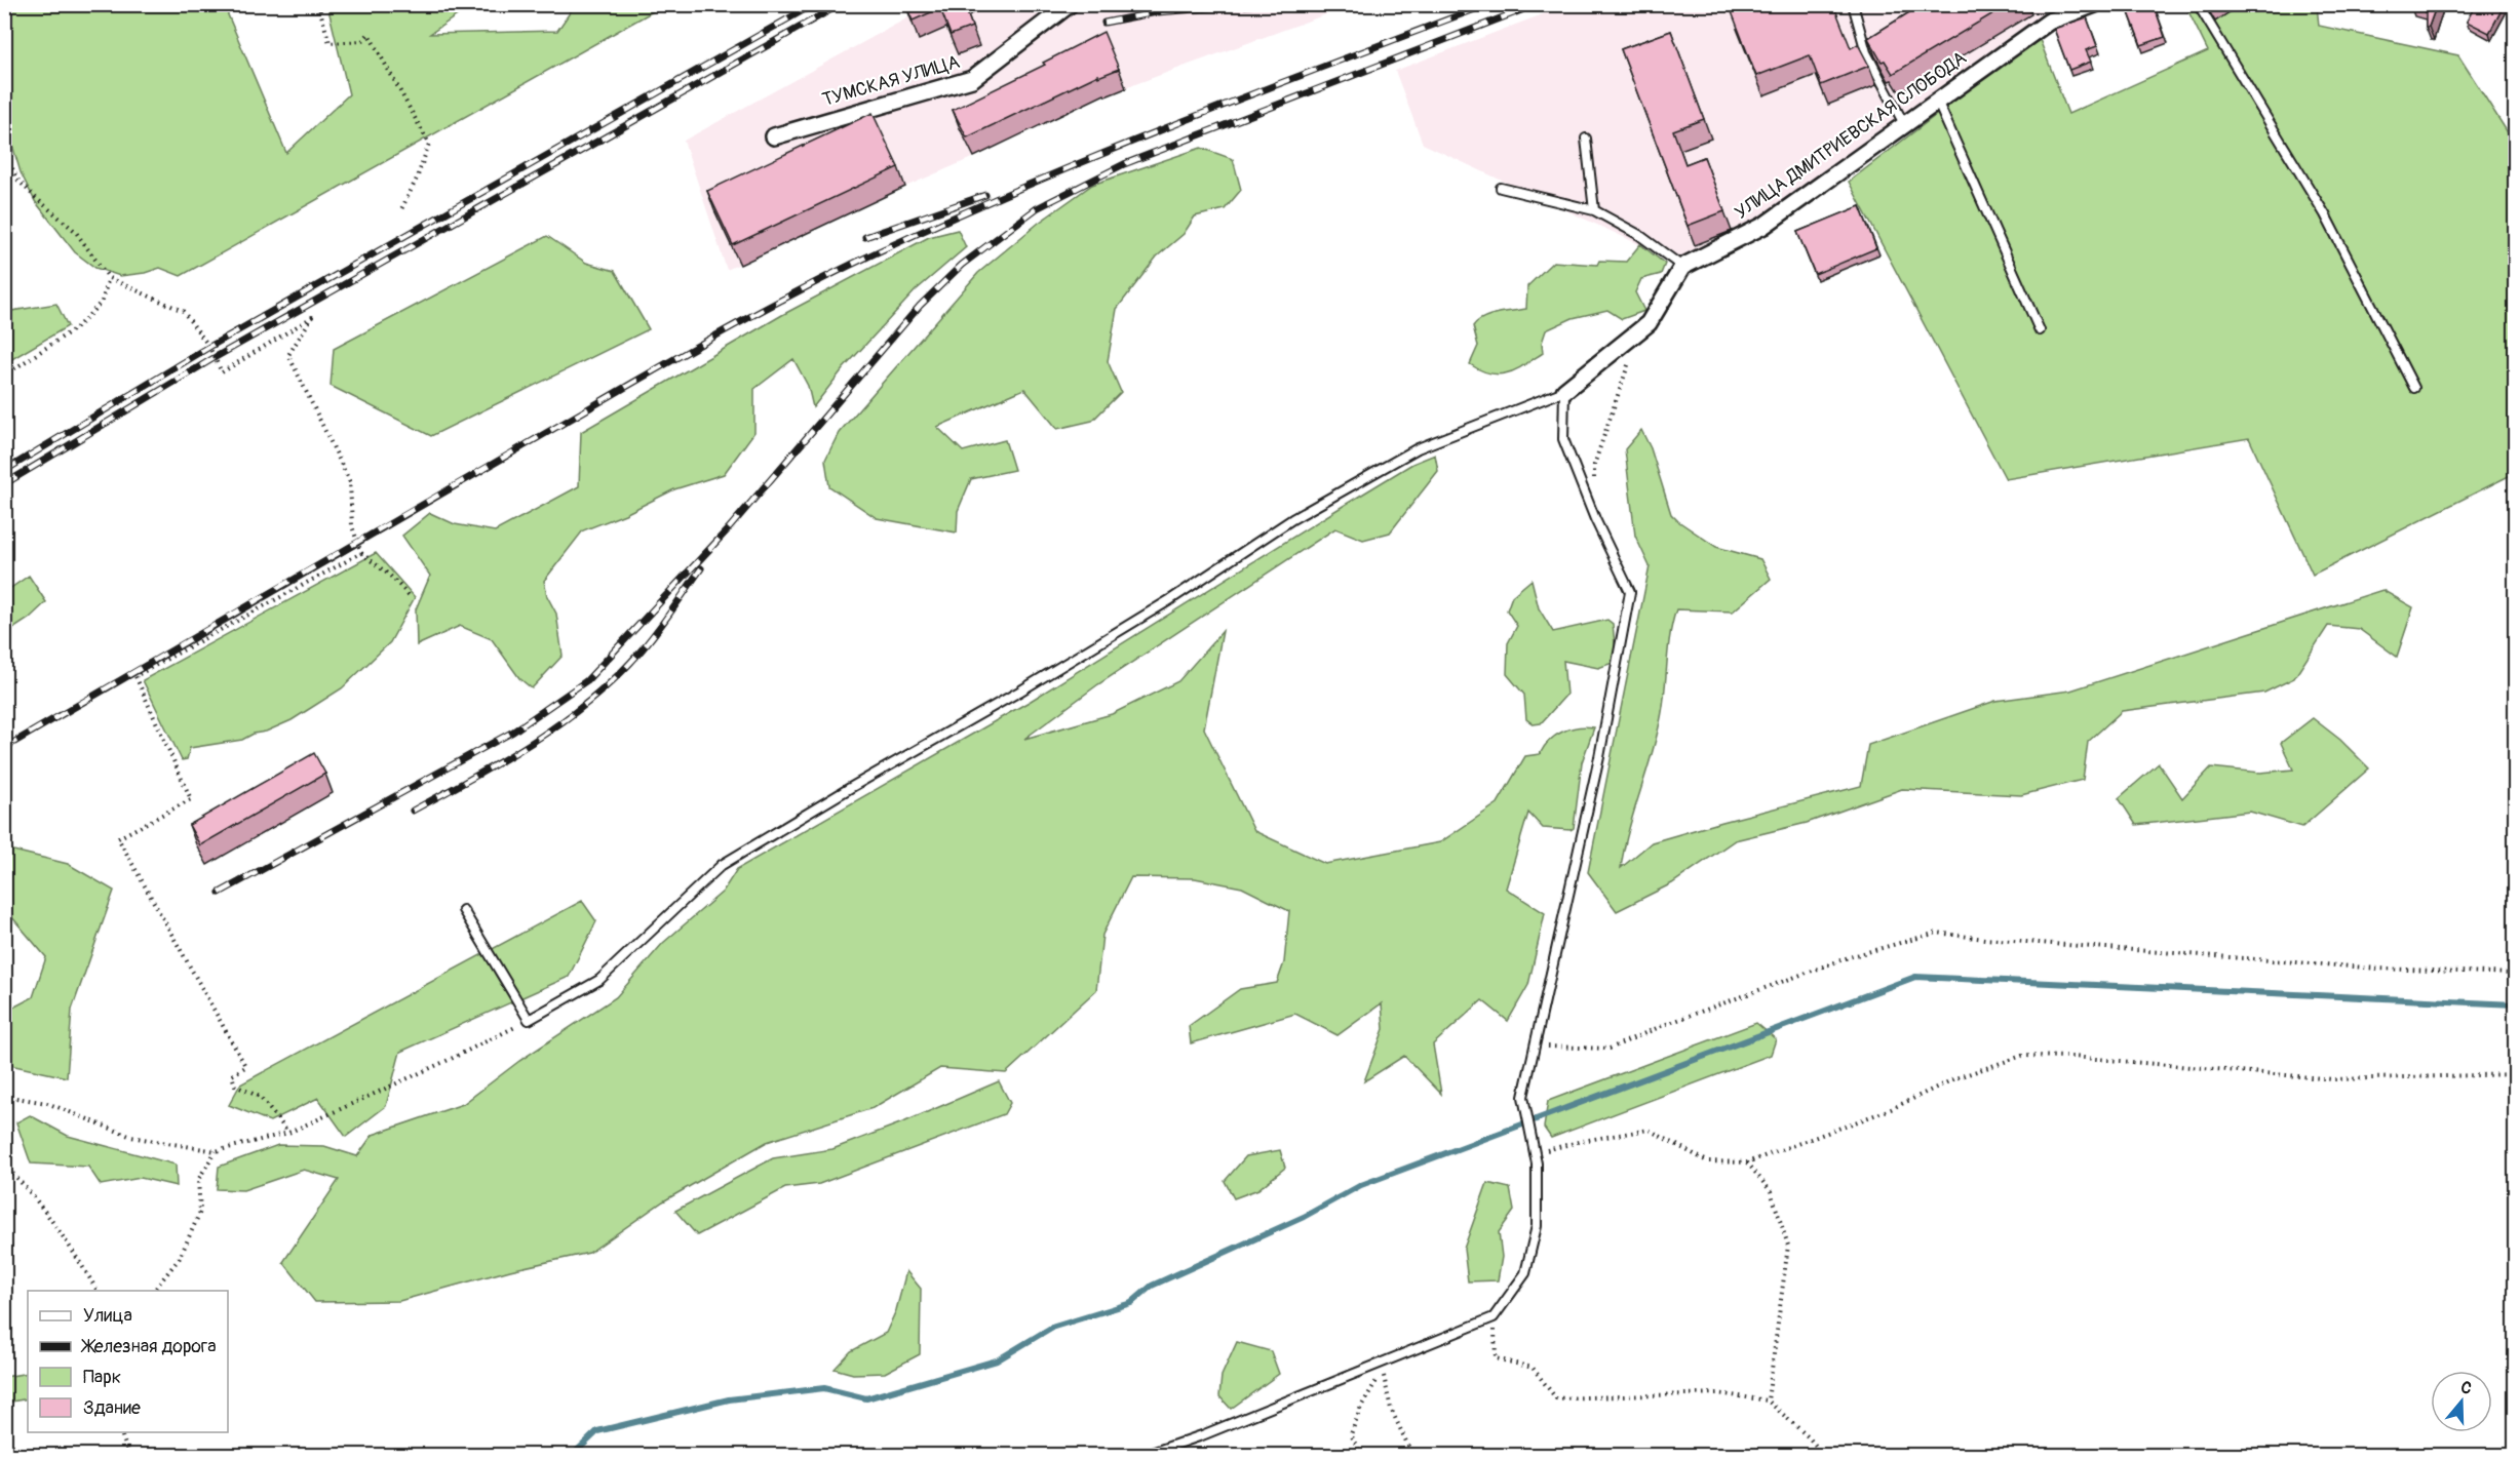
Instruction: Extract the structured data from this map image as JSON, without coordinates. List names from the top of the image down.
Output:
{
  "streets": {
    "street": ["ТУМСКАЯ УЛИЦА", "УЛИЦА ДМИТРИЕВСКАЯ СЛОБОДА"]
  },
  "legend": [
    "Улица",
    "Железная дорога",
    "Парк",
    "Здание"
  ],
  "north": "top"
}
